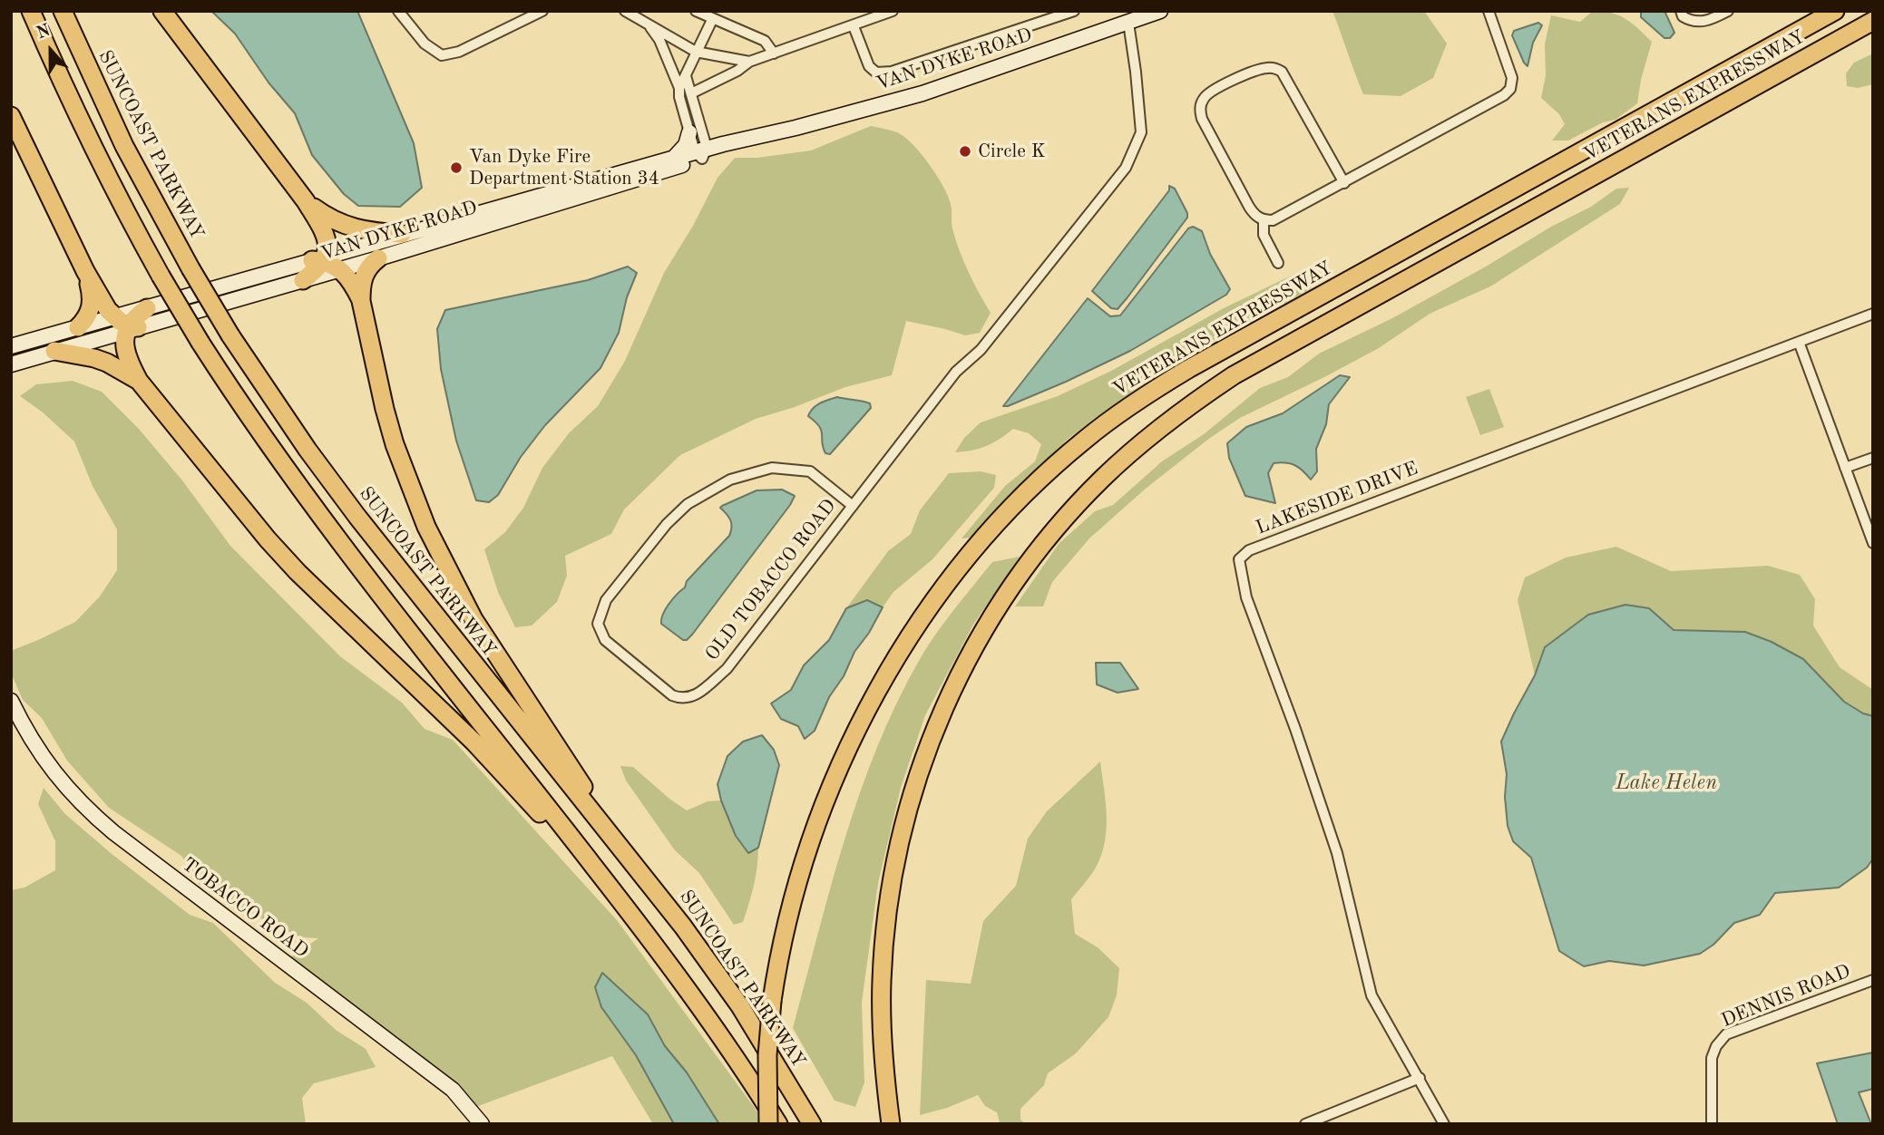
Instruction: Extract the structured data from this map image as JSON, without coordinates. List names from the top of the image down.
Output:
{
  "streets": {
    "highway": ["VETERANS EXPRESSWAY", "SUNCOAST PARKWAY"],
    "main road": ["VAN DYKE ROAD", "TOBACCO ROAD"],
    "street": ["LAKESIDE DRIVE", "OLD TOBACCO ROAD", "DENNIS ROAD"]
  },
  "crossings": [
    ["VAN DYKE ROAD", "OLD TOBACCO ROAD"]
  ],
  "water": ["Lake Helen"],
  "places": ["Circle K", "Van Dyke Fire Department Station 34"],
  "north": "top"
}
